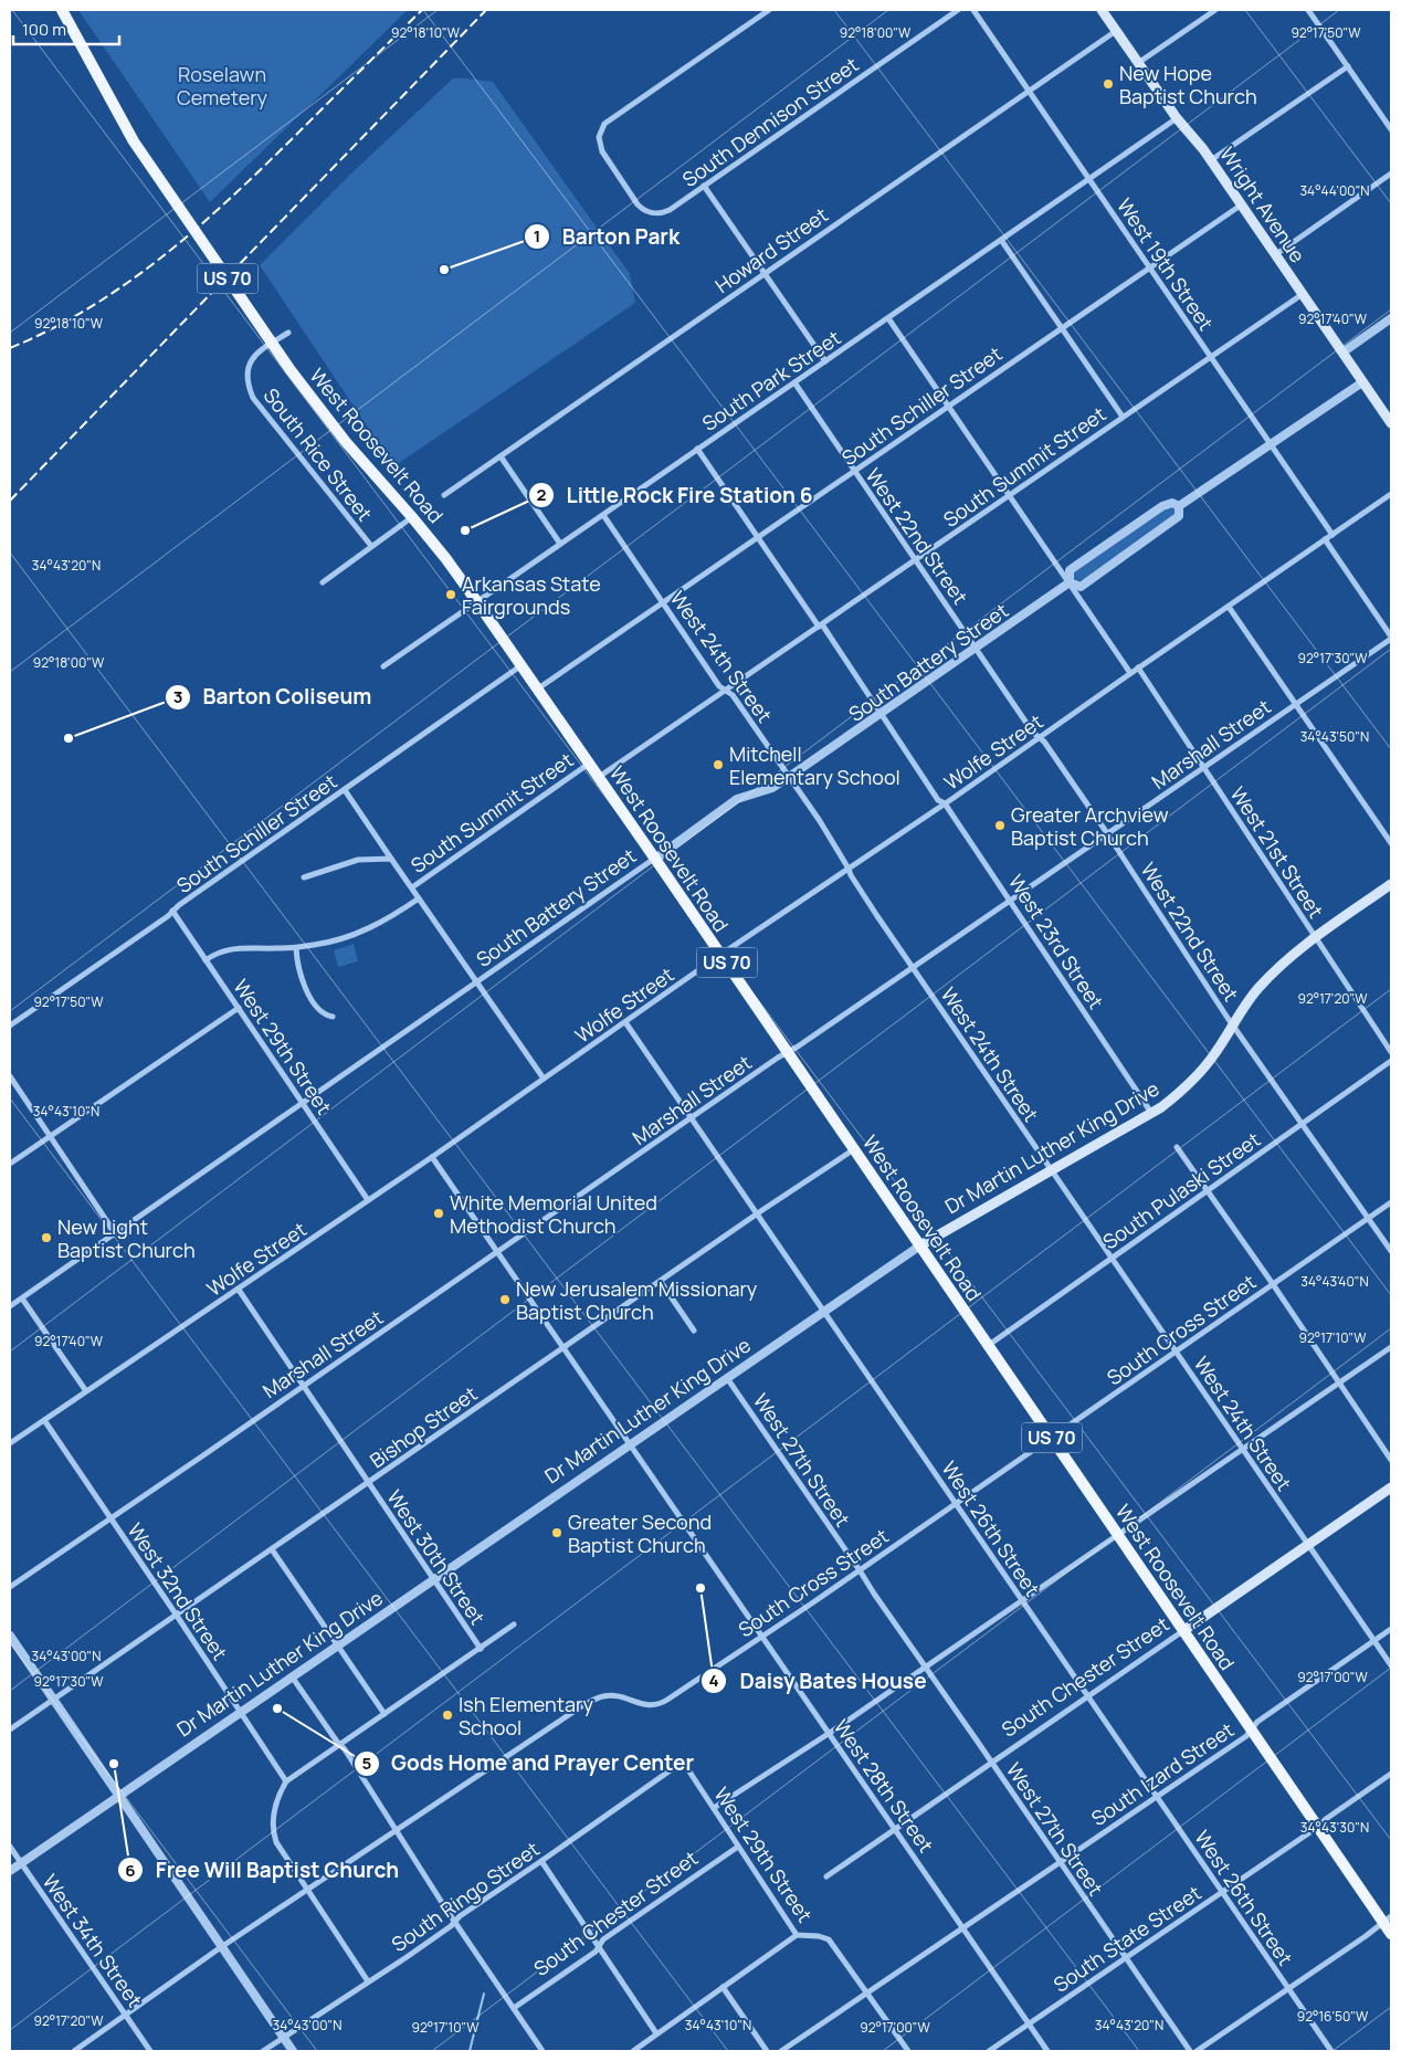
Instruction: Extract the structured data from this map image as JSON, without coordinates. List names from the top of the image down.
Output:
{
  "streets": {
    "main road": [
      "Wright Avenue",
      "US 70",
      "West Roosevelt Road",
      "Dr Martin Luther King Drive",
      "South Chester Street"
    ],
    "street": [
      "South Dennison Street",
      "Howard Street",
      "West 19th Street",
      "South Park Street",
      "South Schiller Street",
      "South Rice Street",
      "South Summit Street",
      "West 22nd Street",
      "West 24th Street",
      "South Battery Street",
      "Marshall Street",
      "Wolfe Street",
      "West 21st Street",
      "West 23rd Street",
      "West 29th Street",
      "South Pulaski Street",
      "South Cross Street",
      "Bishop Street",
      "West 27th Street",
      "West 26th Street",
      "West 30th Street",
      "West 32nd Street",
      "South Izard Street",
      "West 28th Street",
      "South Ringo Street",
      "South State Street",
      "West 34th Street"
    ]
  },
  "crossings": [
    ["Wright Avenue", "Howard Street"],
    ["Wright Avenue", "South Park Street"],
    ["Wright Avenue", "South Schiller Street"],
    ["Wright Avenue", "South Summit Street"],
    ["Wright Avenue", "South Battery Street"],
    ["Howard Street", "West 19th Street"],
    ["West 19th Street", "South Park Street"],
    ["West 19th Street", "South Schiller Street"],
    ["West 19th Street", "South Summit Street"],
    ["West 19th Street", "South Battery Street"],
    ["West 19th Street", "Wolfe Street"],
    ["South Park Street", "West Roosevelt Road"],
    ["South Park Street", "West 22nd Street"],
    ["South Park Street", "West 24th Street"],
    ["South Park Street", "West 23rd Street"],
    ["South Schiller Street", "West Roosevelt Road"],
    ["South Schiller Street", "West 22nd Street"],
    ["South Schiller Street", "West 24th Street"],
    ["South Schiller Street", "West 23rd Street"],
    ["South Schiller Street", "West 29th Street"],
    ["West Roosevelt Road", "South Summit Street"],
    ["West Roosevelt Road", "South Battery Street"],
    ["West Roosevelt Road", "Marshall Street"],
    ["West Roosevelt Road", "Wolfe Street"],
    ["West Roosevelt Road", "Dr Martin Luther King Drive"],
    ["West Roosevelt Road", "South Pulaski Street"],
    ["West Roosevelt Road", "South Cross Street"],
    ["West Roosevelt Road", "Bishop Street"],
    ["West Roosevelt Road", "South Chester Street"],
    ["West Roosevelt Road", "South Izard Street"],
    ["West Roosevelt Road", "South State Street"],
    ["South Summit Street", "West 22nd Street"],
    ["South Summit Street", "West 24th Street"],
    ["South Summit Street", "West 23rd Street"],
    ["South Summit Street", "West 29th Street"],
    ["West 22nd Street", "South Battery Street"],
    ["West 22nd Street", "Marshall Street"],
    ["West 22nd Street", "Wolfe Street"],
    ["West 22nd Street", "Dr Martin Luther King Drive"],
    ["West 22nd Street", "South Pulaski Street"],
    ["West 22nd Street", "South Cross Street"],
    ["West 24th Street", "South Battery Street"],
    ["West 24th Street", "Marshall Street"],
    ["West 24th Street", "Wolfe Street"],
    ["West 24th Street", "Dr Martin Luther King Drive"],
    ["West 24th Street", "South Pulaski Street"],
    ["West 24th Street", "South Cross Street"],
    ["West 24th Street", "South Chester Street"],
    ["West 24th Street", "South Izard Street"],
    ["South Battery Street", "West 23rd Street"],
    ["South Battery Street", "West 29th Street"],
    ["Marshall Street", "West 21st Street"],
    ["Marshall Street", "West 23rd Street"],
    ["Marshall Street", "West 26th Street"],
    ["Marshall Street", "West 30th Street"],
    ["Marshall Street", "West 32nd Street"],
    ["Marshall Street", "West 28th Street"],
    ["Wolfe Street", "West 21st Street"],
    ["Wolfe Street", "West 23rd Street"],
    ["Wolfe Street", "West 29th Street"],
    ["Wolfe Street", "West 26th Street"],
    ["Wolfe Street", "West 30th Street"],
    ["Wolfe Street", "West 32nd Street"],
    ["Wolfe Street", "West 28th Street"],
    ["West 21st Street", "Dr Martin Luther King Drive"],
    ["West 23rd Street", "Dr Martin Luther King Drive"],
    ["West 29th Street", "South Chester Street"],
    ["West 29th Street", "South Izard Street"],
    ["West 29th Street", "South Ringo Street"],
    ["Dr Martin Luther King Drive", "West 27th Street"],
    ["Dr Martin Luther King Drive", "West 26th Street"],
    ["Dr Martin Luther King Drive", "West 30th Street"],
    ["Dr Martin Luther King Drive", "West 32nd Street"],
    ["Dr Martin Luther King Drive", "West 28th Street"],
    ["Dr Martin Luther King Drive", "West 34th Street"],
    ["South Cross Street", "West 27th Street"],
    ["South Cross Street", "West 26th Street"],
    ["South Cross Street", "West 28th Street"],
    ["South Cross Street", "West 34th Street"],
    ["Bishop Street", "West 26th Street"],
    ["Bishop Street", "West 30th Street"],
    ["Bishop Street", "West 32nd Street"],
    ["Bishop Street", "West 28th Street"],
    ["West 27th Street", "South Chester Street"],
    ["West 27th Street", "South Izard Street"],
    ["West 27th Street", "South State Street"],
    ["West 26th Street", "South Chester Street"],
    ["West 26th Street", "South Izard Street"],
    ["West 26th Street", "South State Street"],
    ["South Chester Street", "West 28th Street"],
    ["South Izard Street", "West 28th Street"],
    ["West 28th Street", "South State Street"]
  ],
  "parks": ["Roselawn Cemetery"],
  "places": [
    "New Hope Baptist Church",
    "Barton Park",
    "Little Rock Fire Station 6",
    "Arkansas State Fairgrounds",
    "Barton Coliseum",
    "Mitchell Elementary School",
    "Greater Archview Baptist Church",
    "White Memorial United Methodist Church",
    "New Light Baptist Church",
    "New Jerusalem Missionary Baptist Church",
    "Greater Second Baptist Church",
    "Daisy Bates House",
    "Gods Home and Prayer Center",
    "Ish Elementary School",
    "Free Will Baptist Church"
  ],
  "scale_bar": "100 m",
  "coordinates": [
    "92°18'00\"W",
    "92°17'50\"W",
    "92°18'10\"W",
    "34°44'00\"N",
    "92°17'40\"W",
    "34°43'20\"N",
    "92°17'30\"W",
    "34°43'50\"N",
    "92°17'20\"W",
    "34°43'10\"N",
    "34°43'40\"N",
    "92°17'10\"W",
    "34°43'00\"N",
    "92°17'00\"W",
    "34°43'30\"N",
    "92°16'50\"W"
  ]
}
